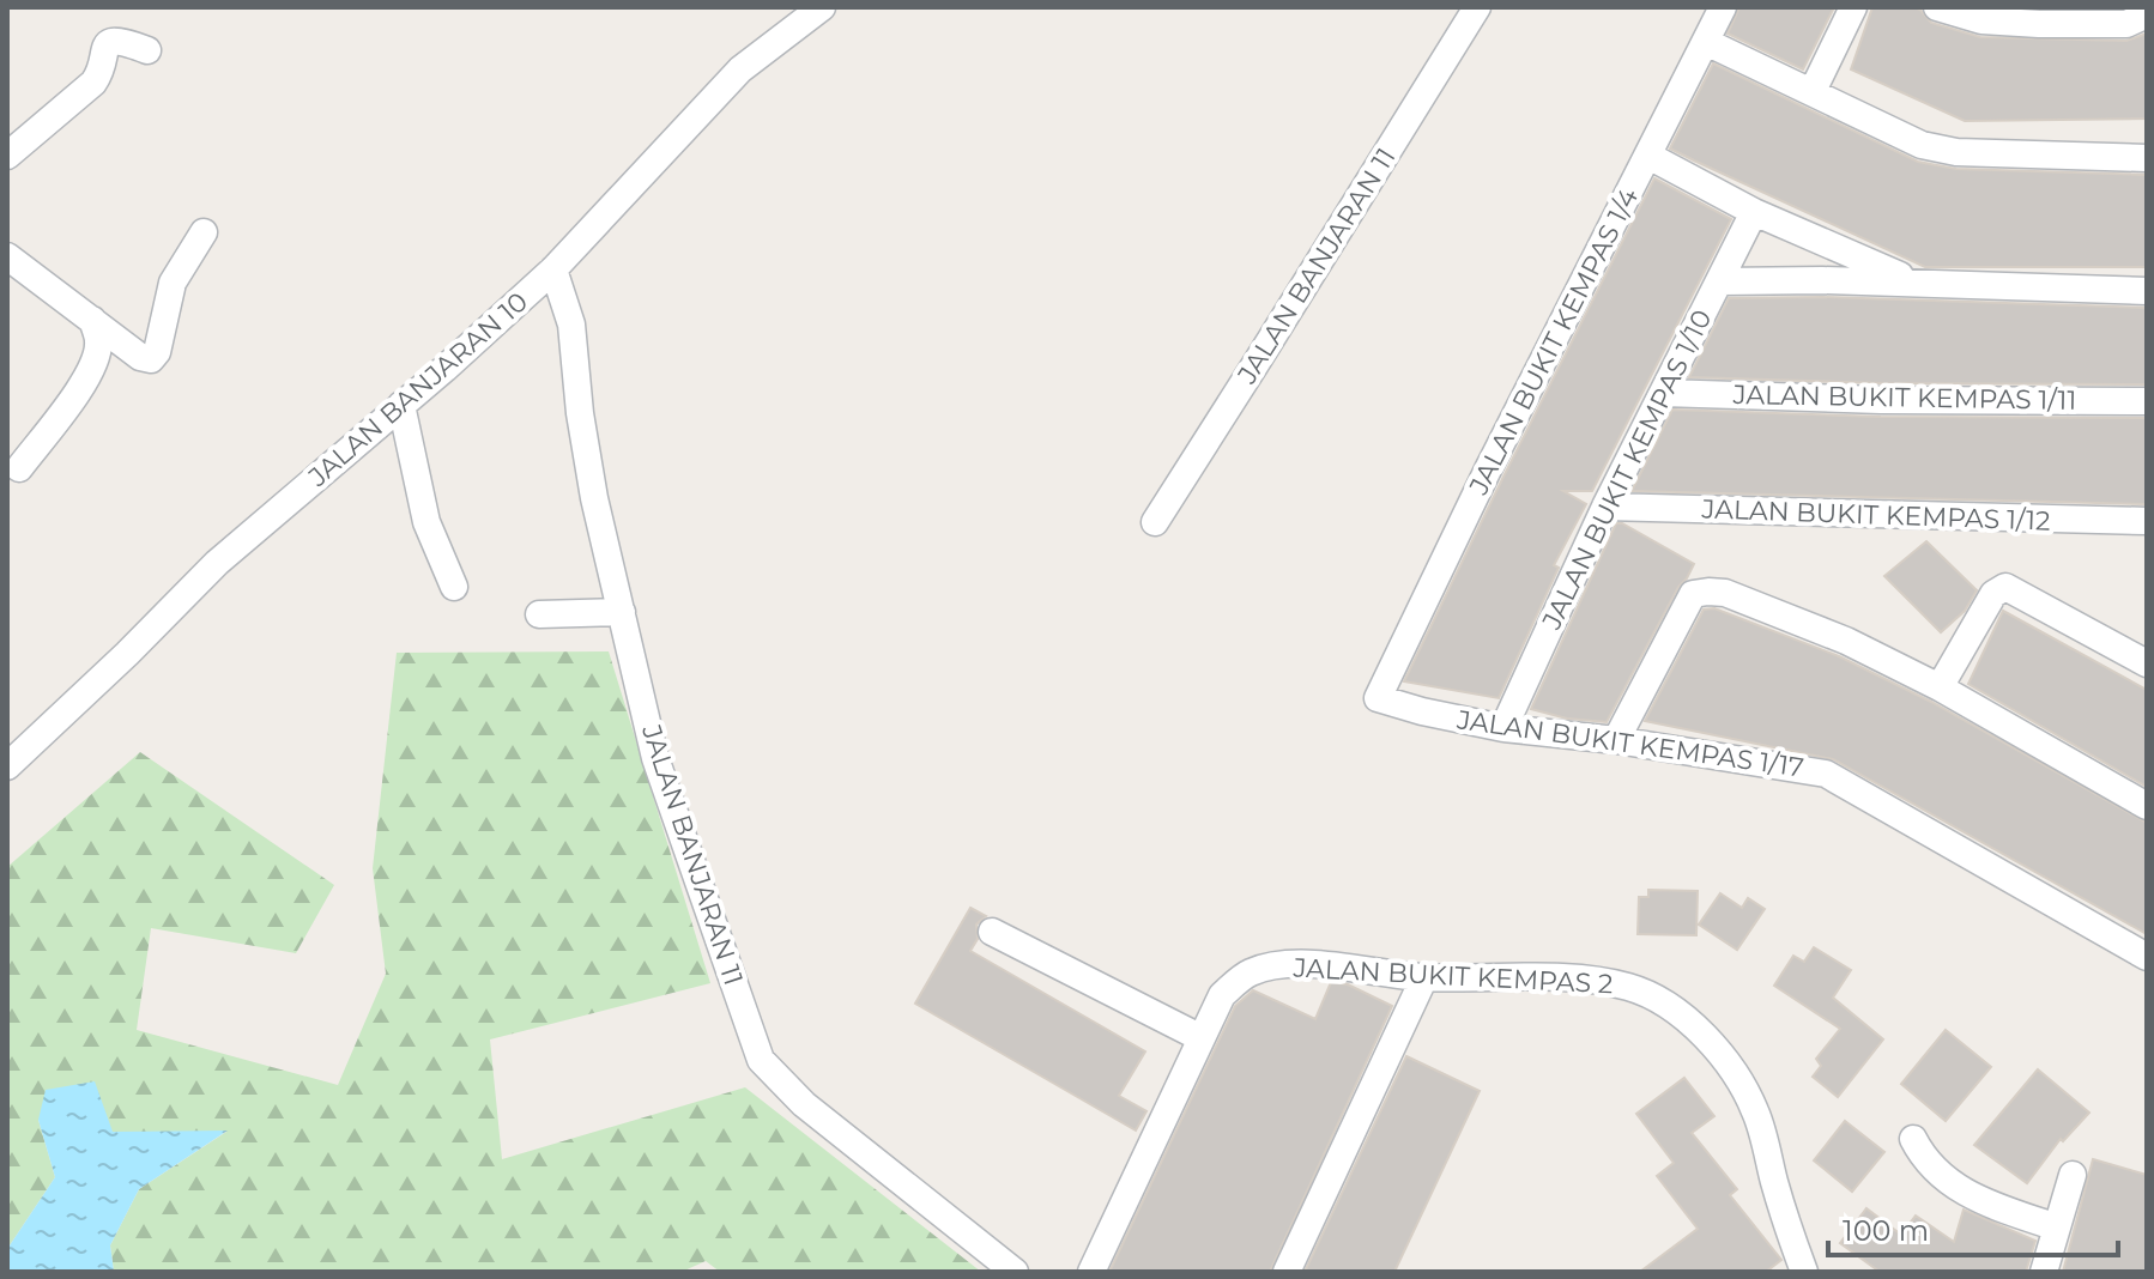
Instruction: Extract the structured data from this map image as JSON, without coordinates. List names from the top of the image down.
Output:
{
  "streets": {
    "street": [
      "JALAN BANJARAN 11",
      "JALAN BUKIT KEMPAS 1/4",
      "JALAN BANJARAN 10",
      "JALAN BUKIT KEMPAS 1/11",
      "JALAN BUKIT KEMPAS 1/10",
      "JALAN BUKIT KEMPAS 1/12",
      "JALAN BUKIT KEMPAS 1/17",
      "JALAN BUKIT KEMPAS 2"
    ]
  },
  "crossings": [
    ["JALAN BANJARAN 11", "JALAN BANJARAN 10"],
    ["JALAN BUKIT KEMPAS 1/4", "JALAN BUKIT KEMPAS 1/17"],
    ["JALAN BUKIT KEMPAS 1/11", "JALAN BUKIT KEMPAS 1/10"],
    ["JALAN BUKIT KEMPAS 1/10", "JALAN BUKIT KEMPAS 1/12"],
    ["JALAN BUKIT KEMPAS 1/10", "JALAN BUKIT KEMPAS 1/17"]
  ],
  "scale_bar": "100 m"
}
